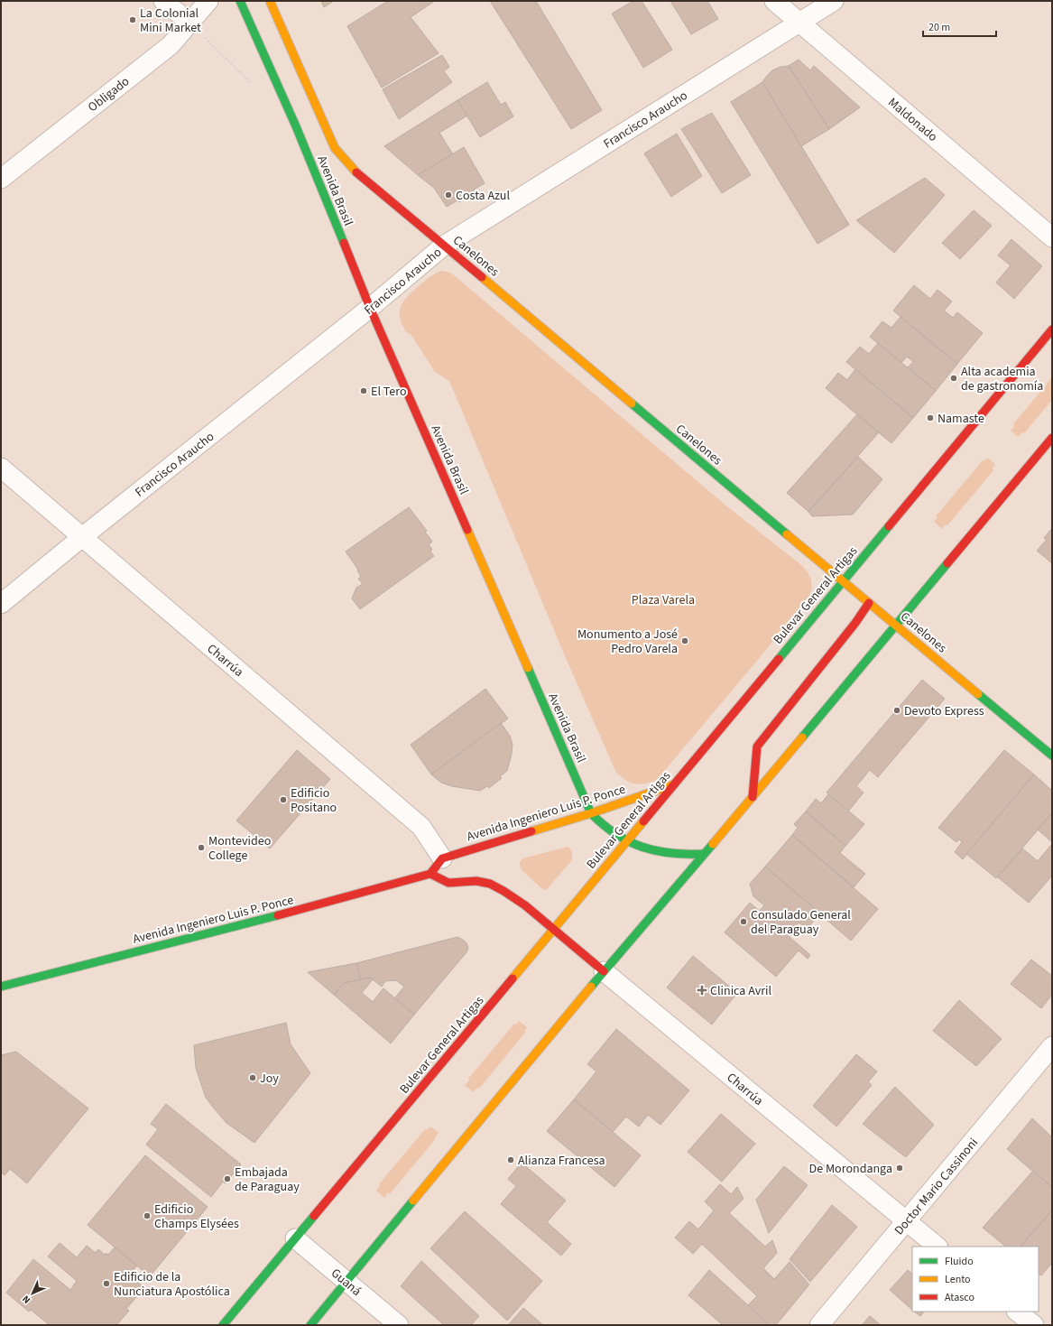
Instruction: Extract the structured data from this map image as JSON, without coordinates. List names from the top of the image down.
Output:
{
  "streets": {
    "street": [
      "Obligado",
      "Francisco Araucho",
      "Maldonado",
      "Avenida Brasil",
      "Canelones",
      "Bulevar General Artigas",
      "Charrúa",
      "Avenida Ingeniero Luis P. Ponce",
      "Doctor Mario Cassinoni",
      "Guaná"
    ]
  },
  "crossings": [
    ["Francisco Araucho", "Maldonado"],
    ["Francisco Araucho", "Avenida Brasil"],
    ["Francisco Araucho", "Canelones"],
    ["Francisco Araucho", "Charrúa"],
    ["Avenida Brasil", "Canelones"],
    ["Avenida Brasil", "Bulevar General Artigas"],
    ["Avenida Brasil", "Avenida Ingeniero Luis P. Ponce"],
    ["Canelones", "Bulevar General Artigas"],
    ["Bulevar General Artigas", "Charrúa"],
    ["Bulevar General Artigas", "Avenida Ingeniero Luis P. Ponce"],
    ["Bulevar General Artigas", "Guaná"],
    ["Charrúa", "Avenida Ingeniero Luis P. Ponce"],
    ["Charrúa", "Doctor Mario Cassinoni"]
  ],
  "parks": ["Plaza Varela"],
  "places": {
    "other": [
      "La Colonial Mini Market",
      "Costa Azul",
      "Alta academia de gastronomía",
      "El Tero",
      "Namaste",
      "Monumento a José Pedro Varela",
      "Devoto Express",
      "Edificio Positano",
      "Montevideo College",
      "Consulado General del Paraguay",
      "Joy",
      "Alianza Francesa",
      "De Morondanga",
      "Embajada de Paraguay",
      "Edificio Champs Elysées",
      "Edificio de la Nunciatura Apostólica"
    ],
    "health": ["Clinica Avril"]
  },
  "legend": ["Fluido", "Lento", "Atasco"],
  "scale_bar": "20 m",
  "north": "bottom left"
}
